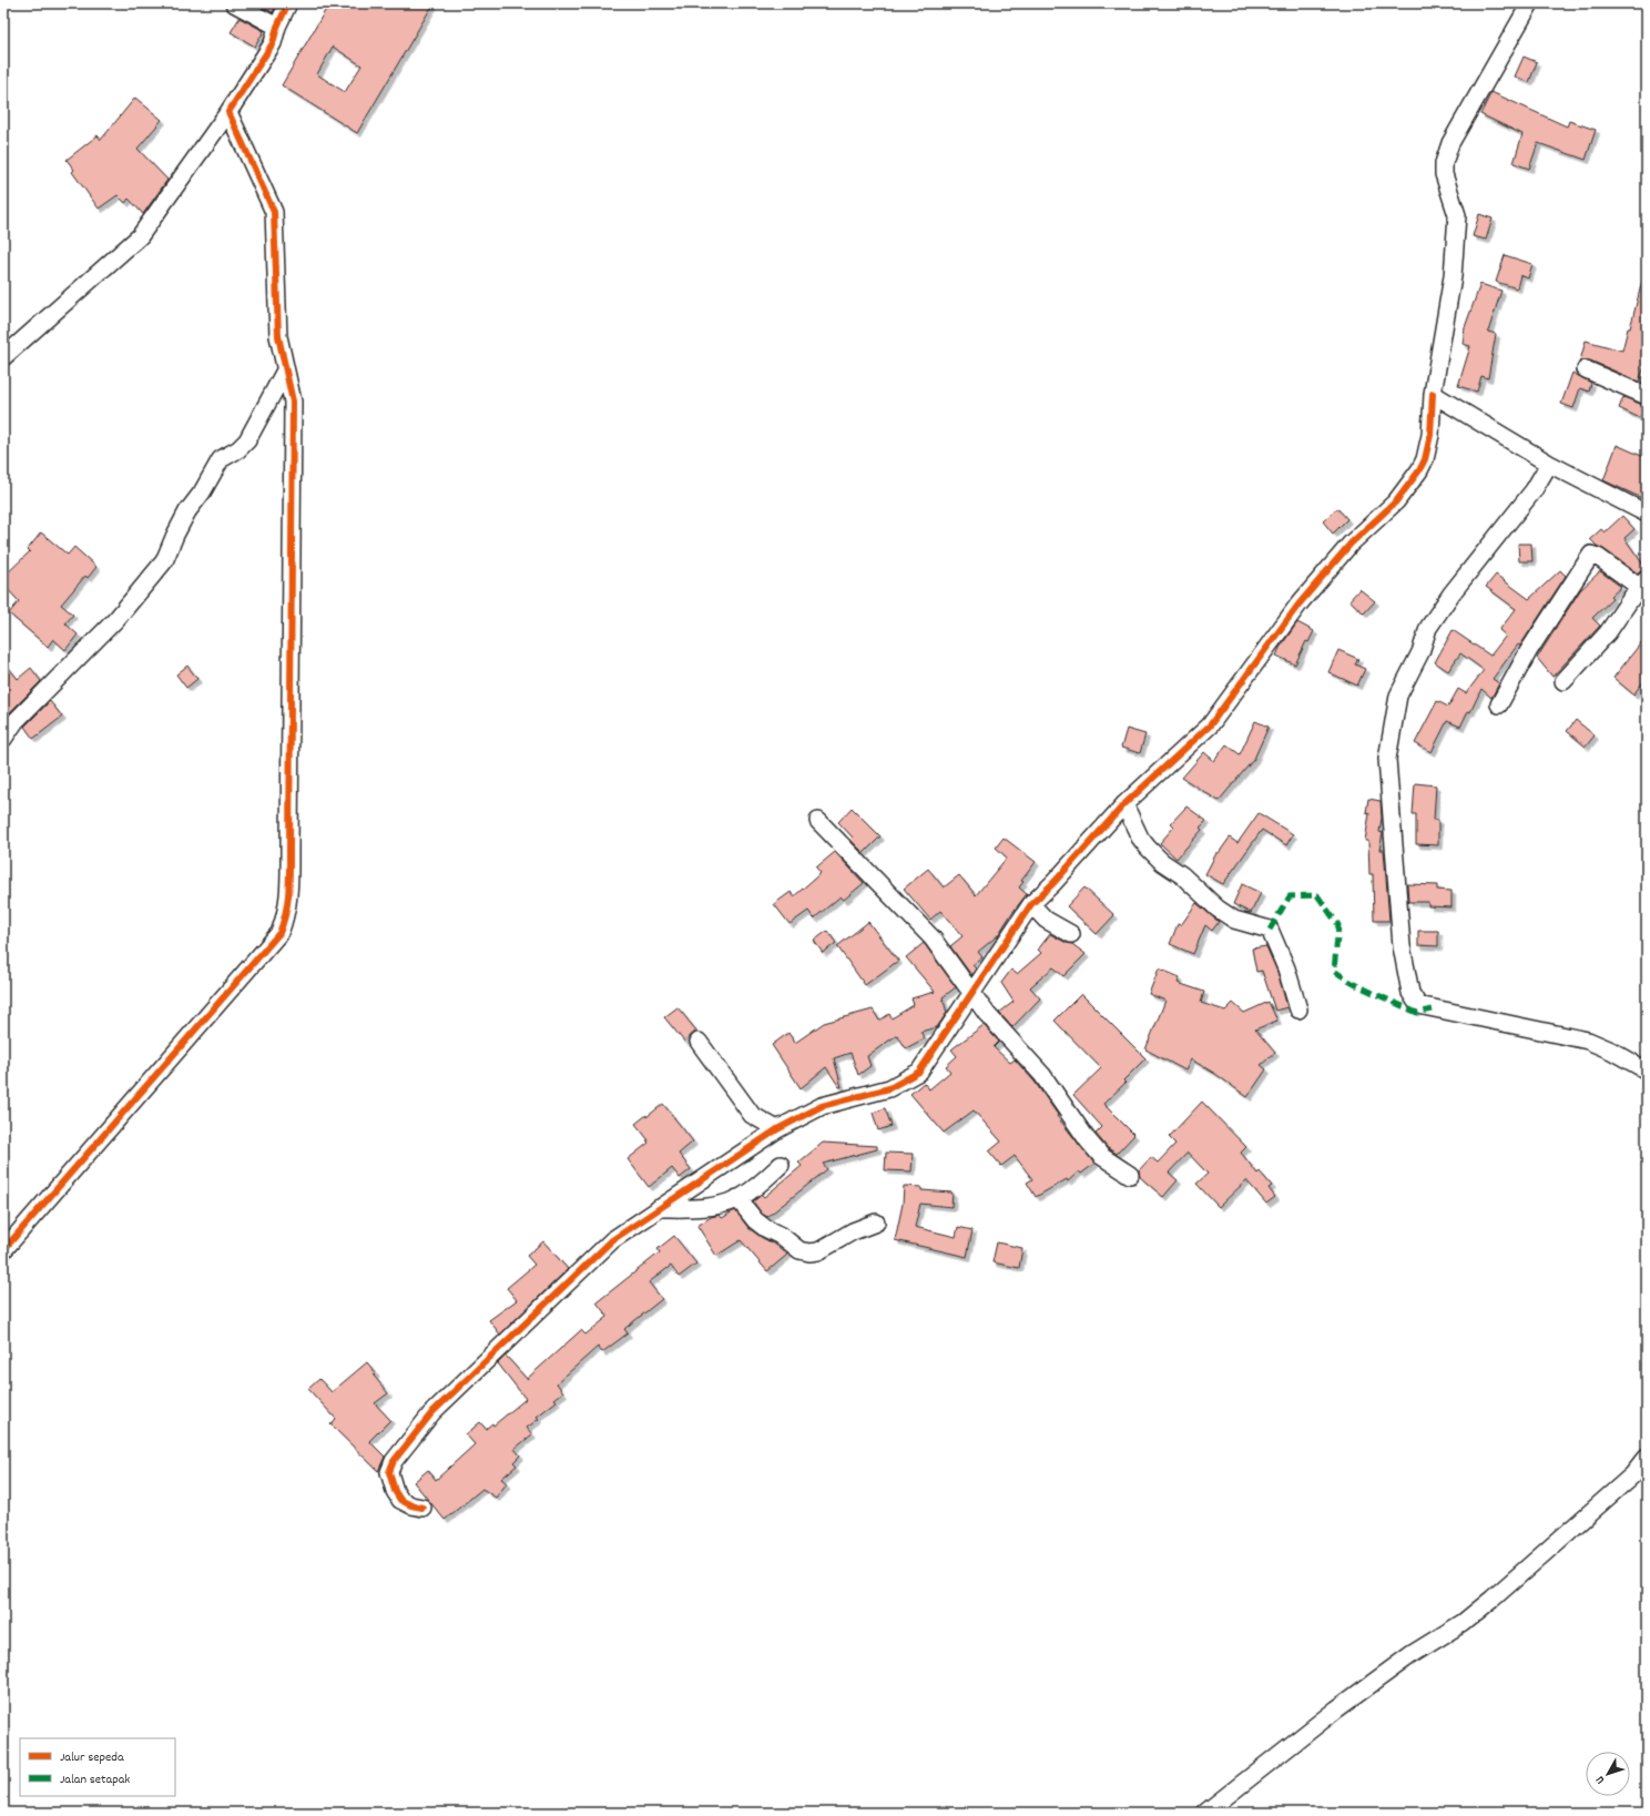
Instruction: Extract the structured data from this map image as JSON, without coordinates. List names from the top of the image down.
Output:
{
  "legend": ["Jalur sepeda", "Jalan setapak"],
  "north": "bottom left"
}
